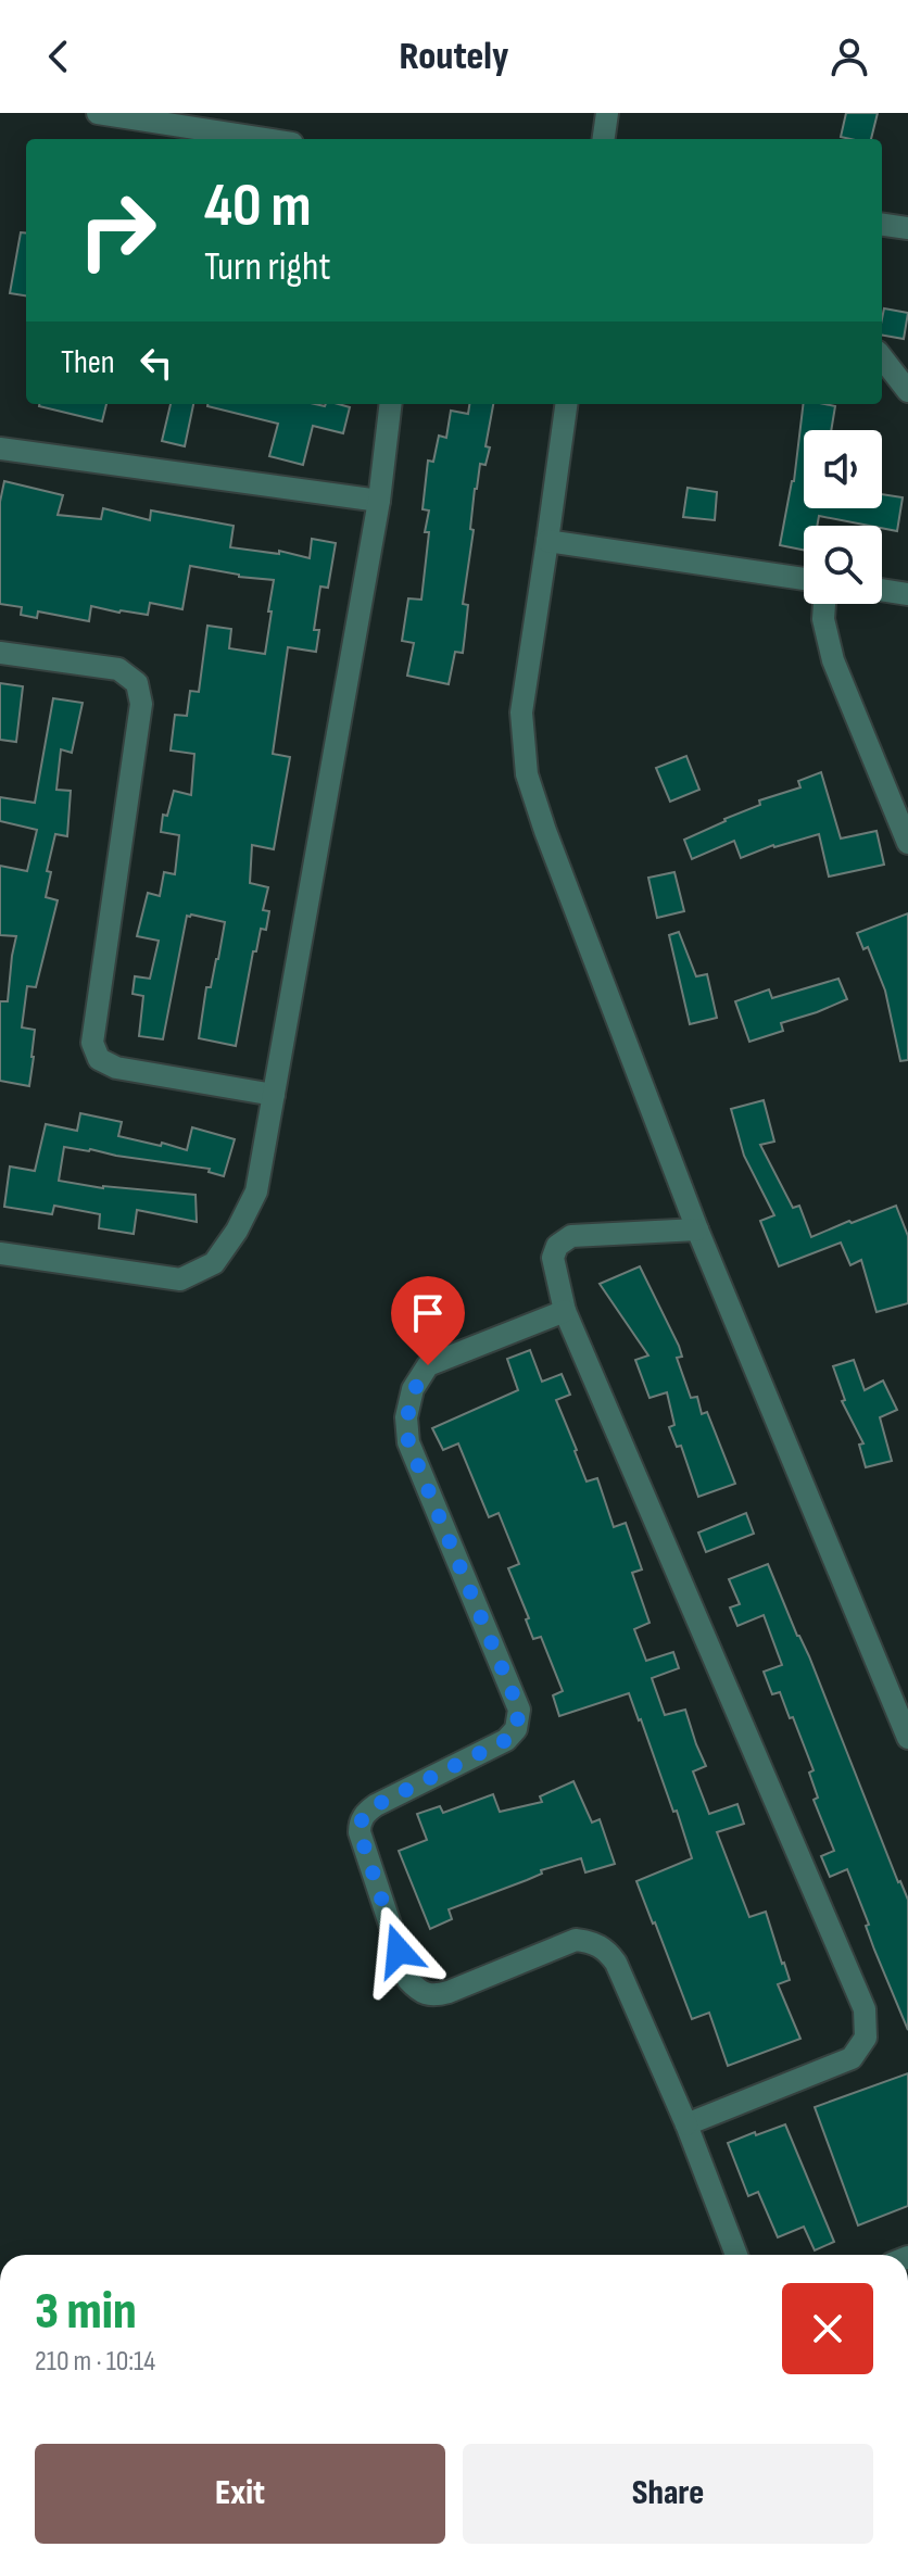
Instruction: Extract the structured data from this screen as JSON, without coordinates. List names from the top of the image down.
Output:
{
  "page": {
    "header": "Routely",
    "turn": ["40 m", "Turn right"],
    "then": "Then",
    "heading": ["3 min", "210 m · 10:14"],
    "buttons": ["Exit", "Share"]
  }
}
